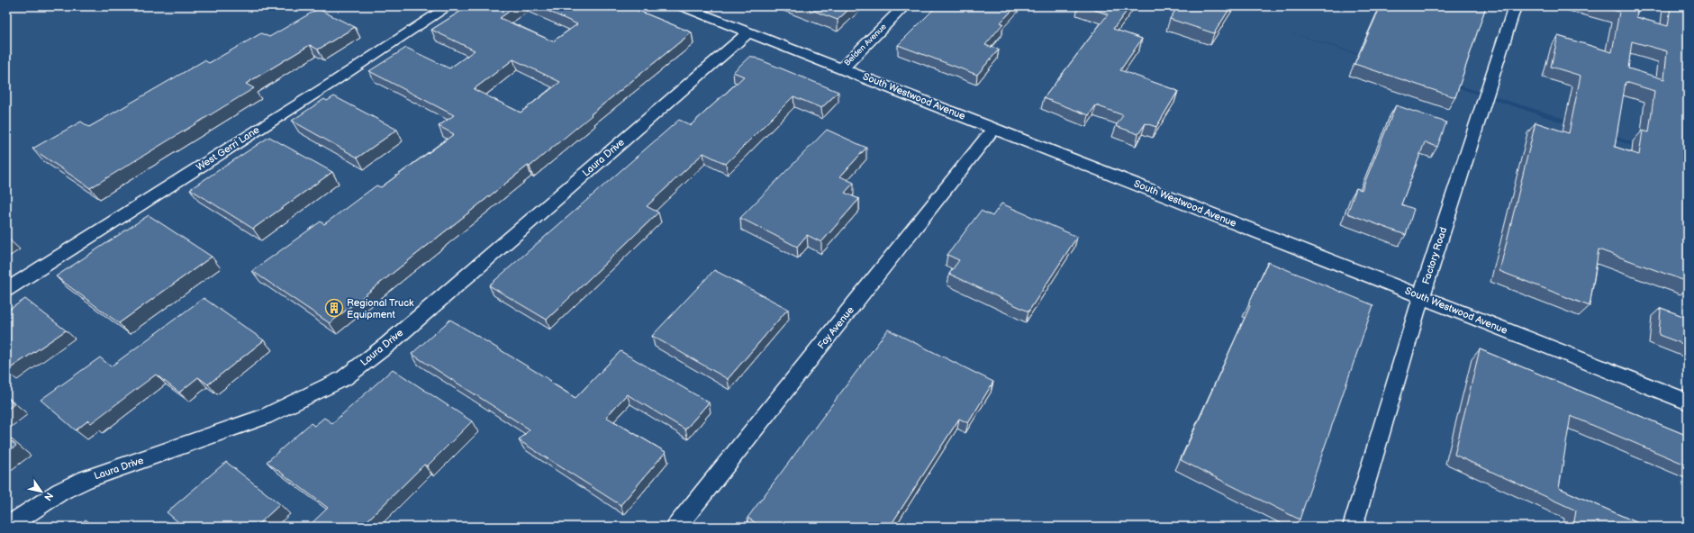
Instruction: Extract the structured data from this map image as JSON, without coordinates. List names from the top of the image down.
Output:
{
  "streets": {
    "street": [
      "Belden Avenue",
      "South Westwood Avenue",
      "West Gerri Lane",
      "Laura Drive",
      "Factory Road",
      "Fay Avenue"
    ]
  },
  "crossings": [
    ["Belden Avenue", "South Westwood Avenue"],
    ["South Westwood Avenue", "Laura Drive"],
    ["South Westwood Avenue", "Factory Road"],
    ["South Westwood Avenue", "Fay Avenue"]
  ],
  "places": {
    "building": ["Regional Truck Equipment"]
  },
  "north": "bottom right"
}
